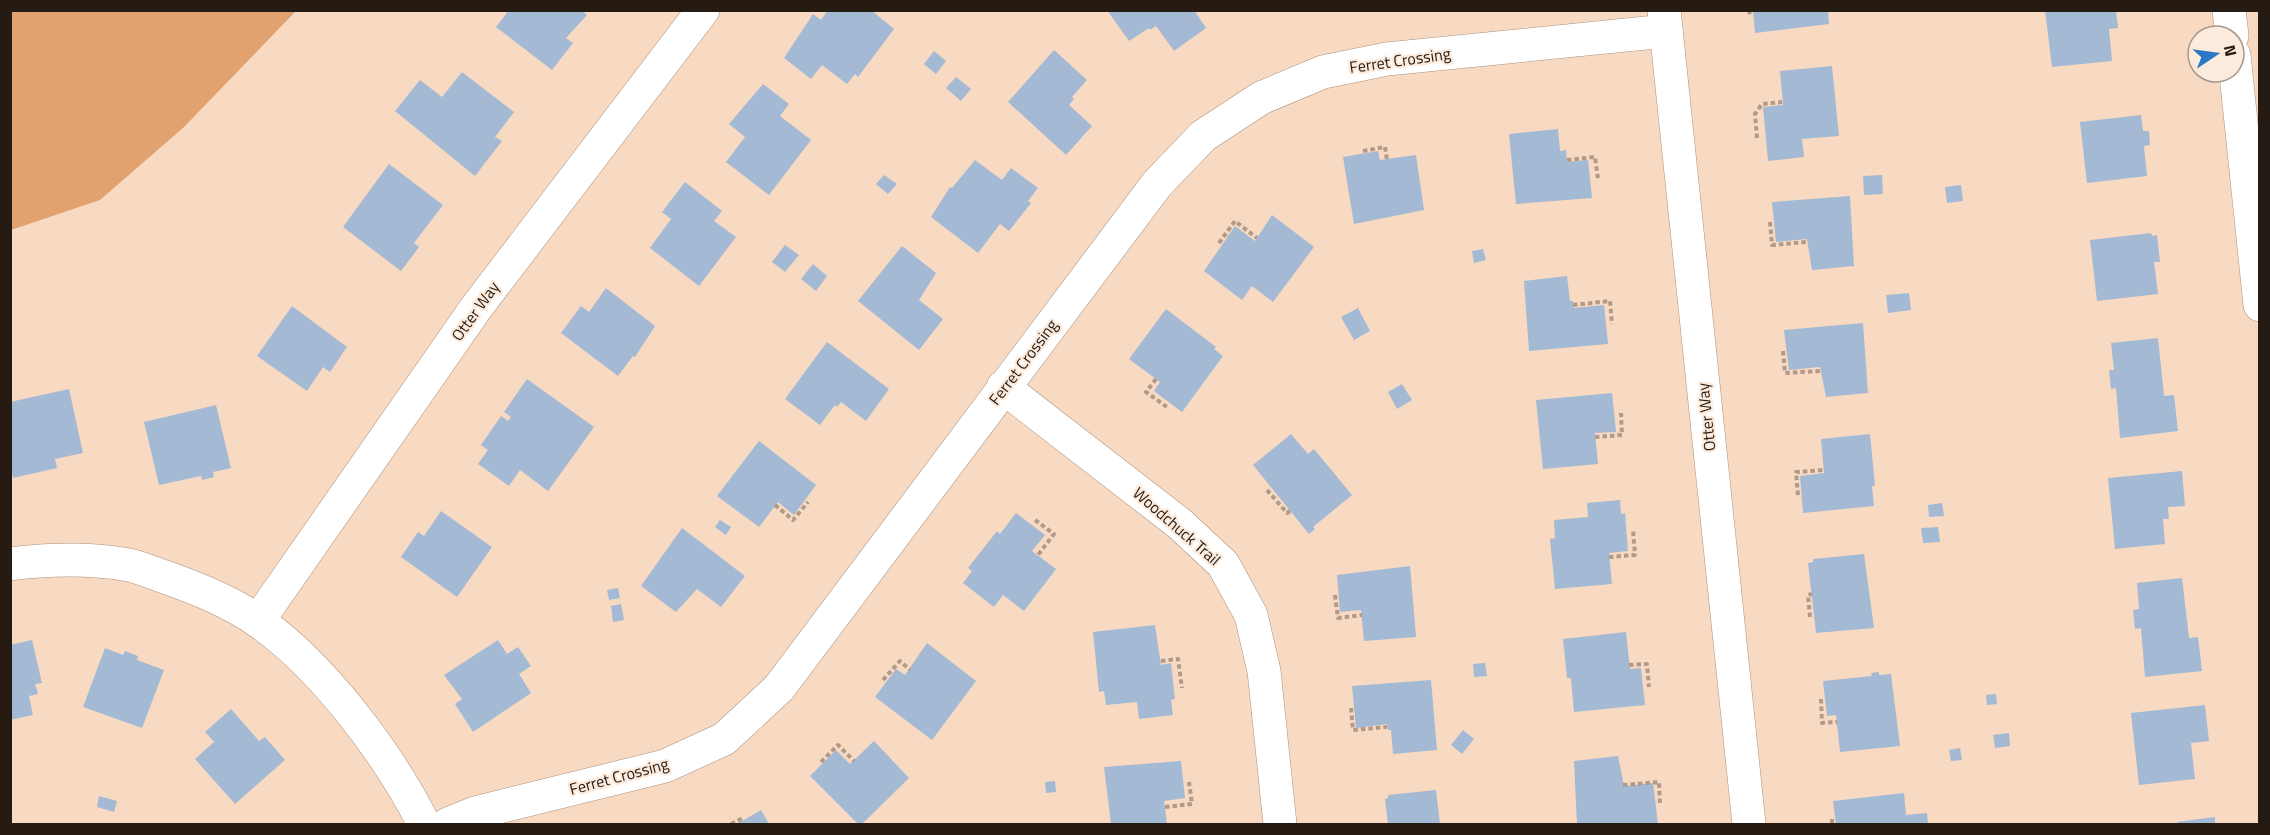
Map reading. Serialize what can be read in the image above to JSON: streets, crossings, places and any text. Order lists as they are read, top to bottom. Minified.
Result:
{"streets":{"street":["Ferret Crossing","Otter Way","Woodchuck Trail"]},"crossings":[["Ferret Crossing","Otter Way"],["Ferret Crossing","Woodchuck Trail"]],"north":"right"}
